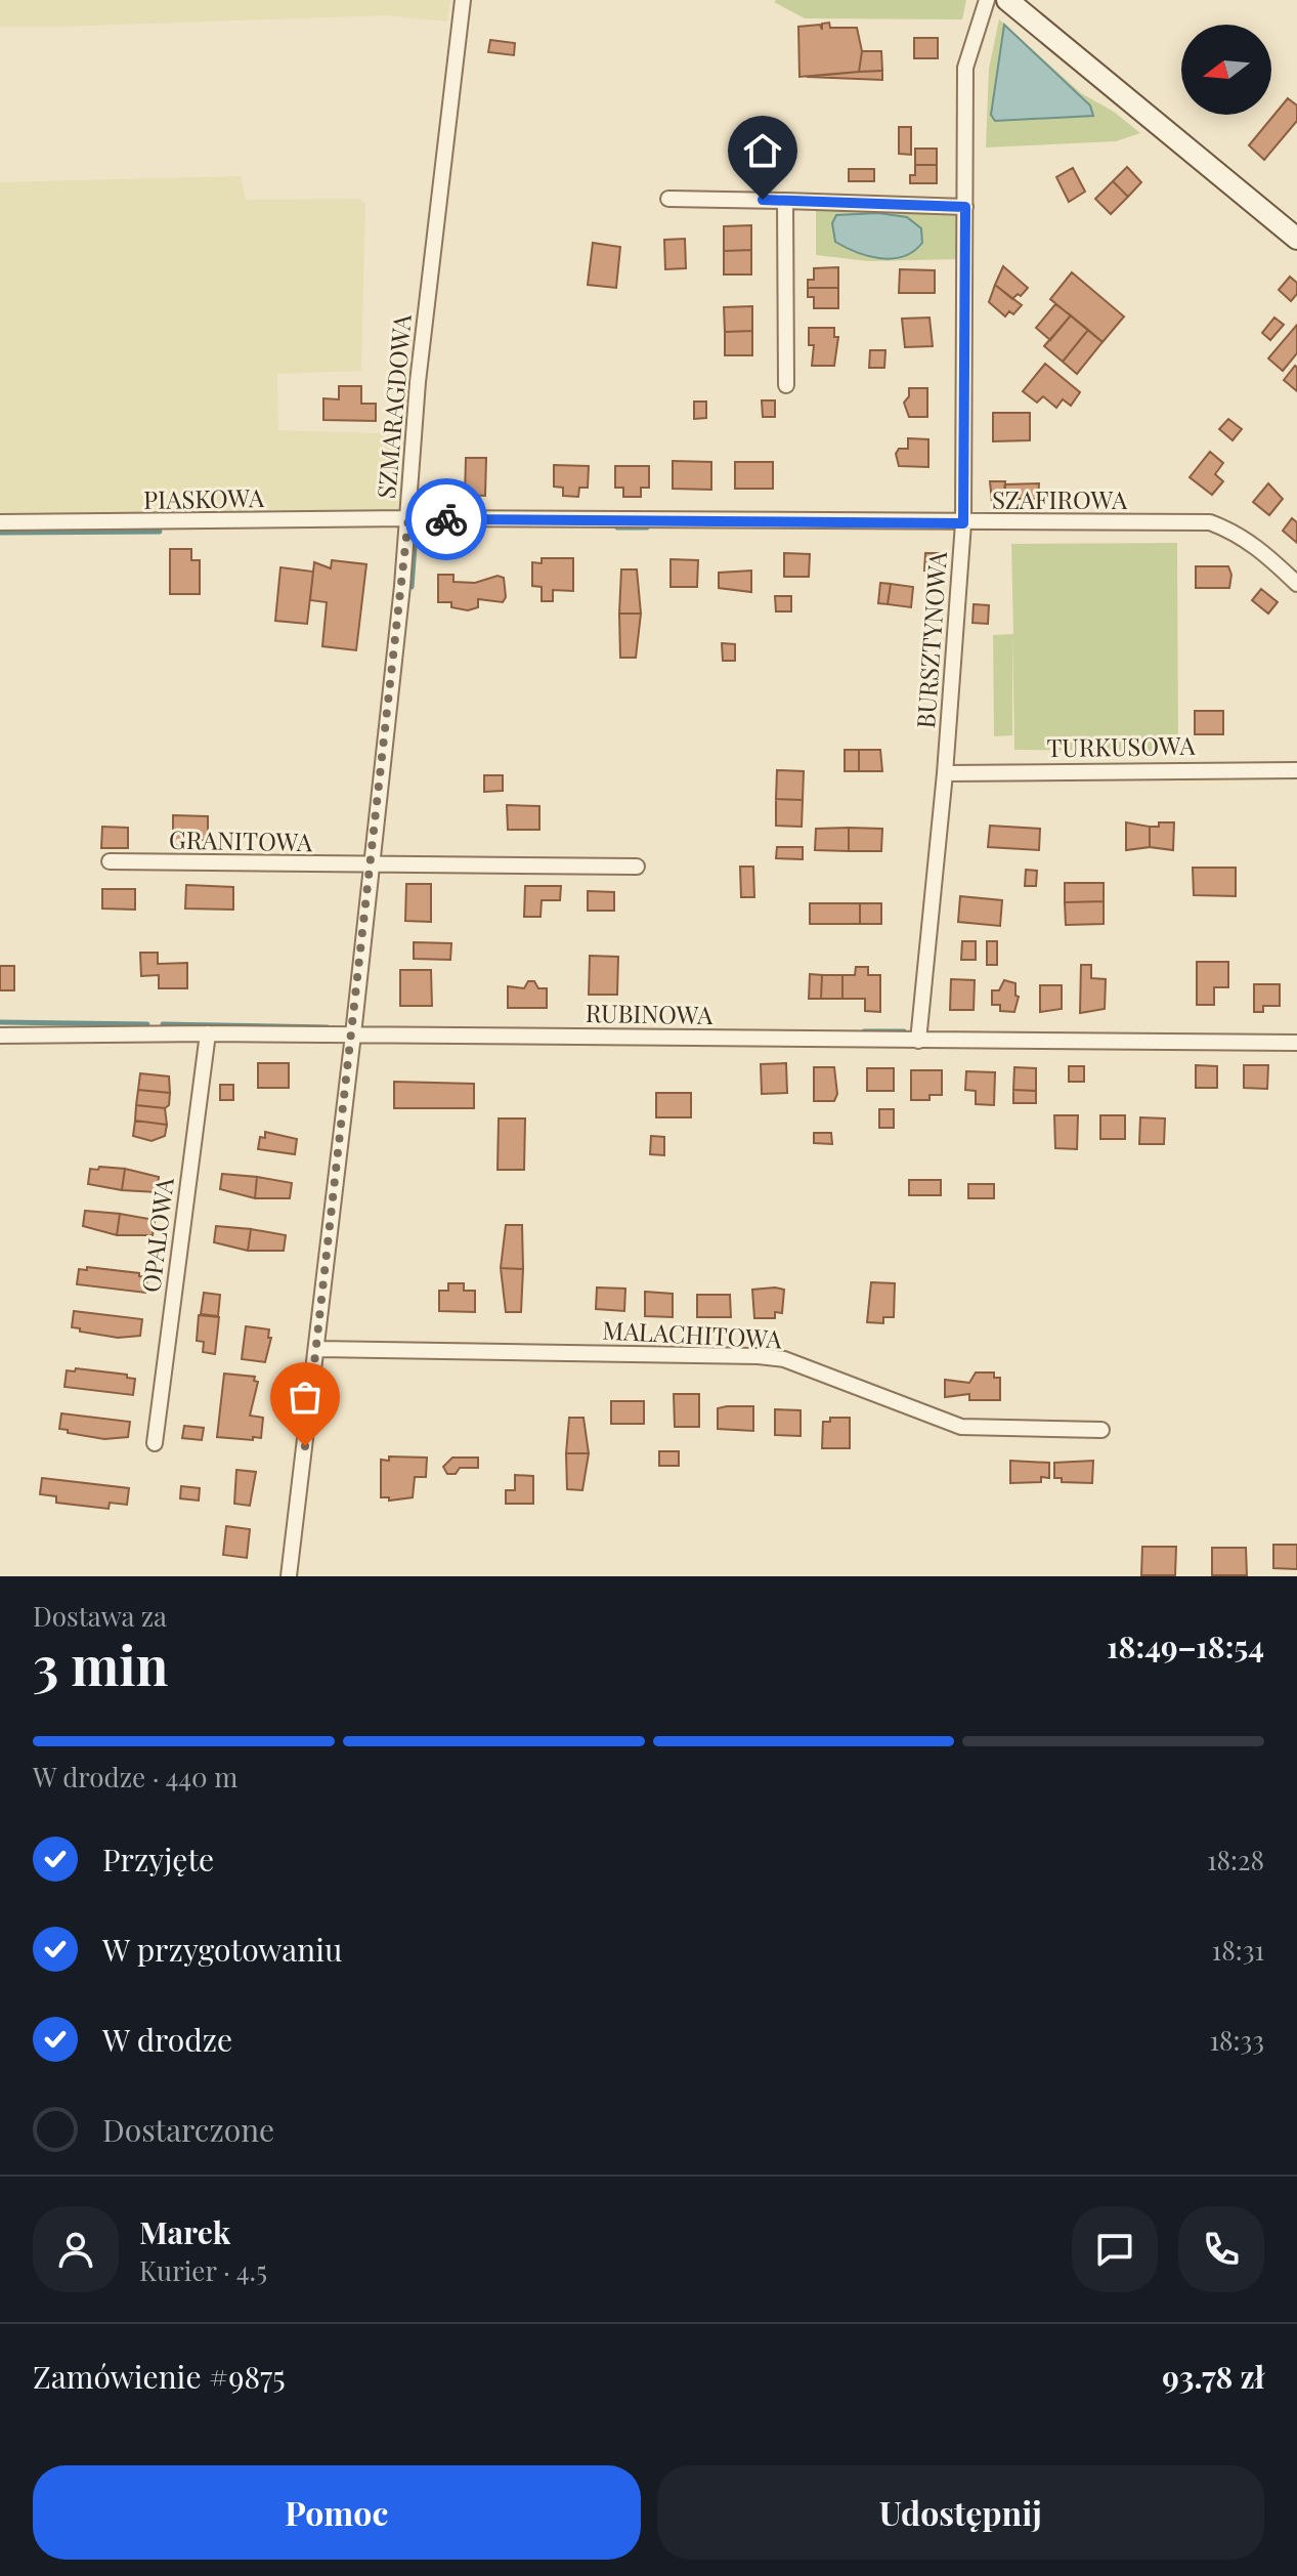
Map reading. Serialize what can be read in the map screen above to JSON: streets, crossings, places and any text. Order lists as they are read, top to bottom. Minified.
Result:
{"streets":{"street":["SZMARAGDOWA","PIASKOWA","SZAFIROWA","BURSZTYNOWA","TURKUSOWA","GRANITOWA","RUBINOWA","OPALOWA","MALACHITOWA"]},"crossings":[["SZMARAGDOWA","PIASKOWA"],["SZMARAGDOWA","SZAFIROWA"],["SZMARAGDOWA","GRANITOWA"],["SZMARAGDOWA","RUBINOWA"],["SZMARAGDOWA","MALACHITOWA"],["PIASKOWA","SZAFIROWA"],["SZAFIROWA","BURSZTYNOWA"],["BURSZTYNOWA","TURKUSOWA"],["BURSZTYNOWA","RUBINOWA"],["RUBINOWA","OPALOWA"]],"north":"left","page":{"heading":["3 min","Dostawa za","18:49–18:54"],"panel":["Marek","Kurier · 4.5","Zamówienie #9875","93.78 zł"],"bar":"W drodze · 440 m","list":[["Przyjęte","18:28"],["W przygotowaniu","18:31"],["W drodze","18:33"],"Dostarczone"],"buttons":["Pomoc","Udostępnij"]}}
